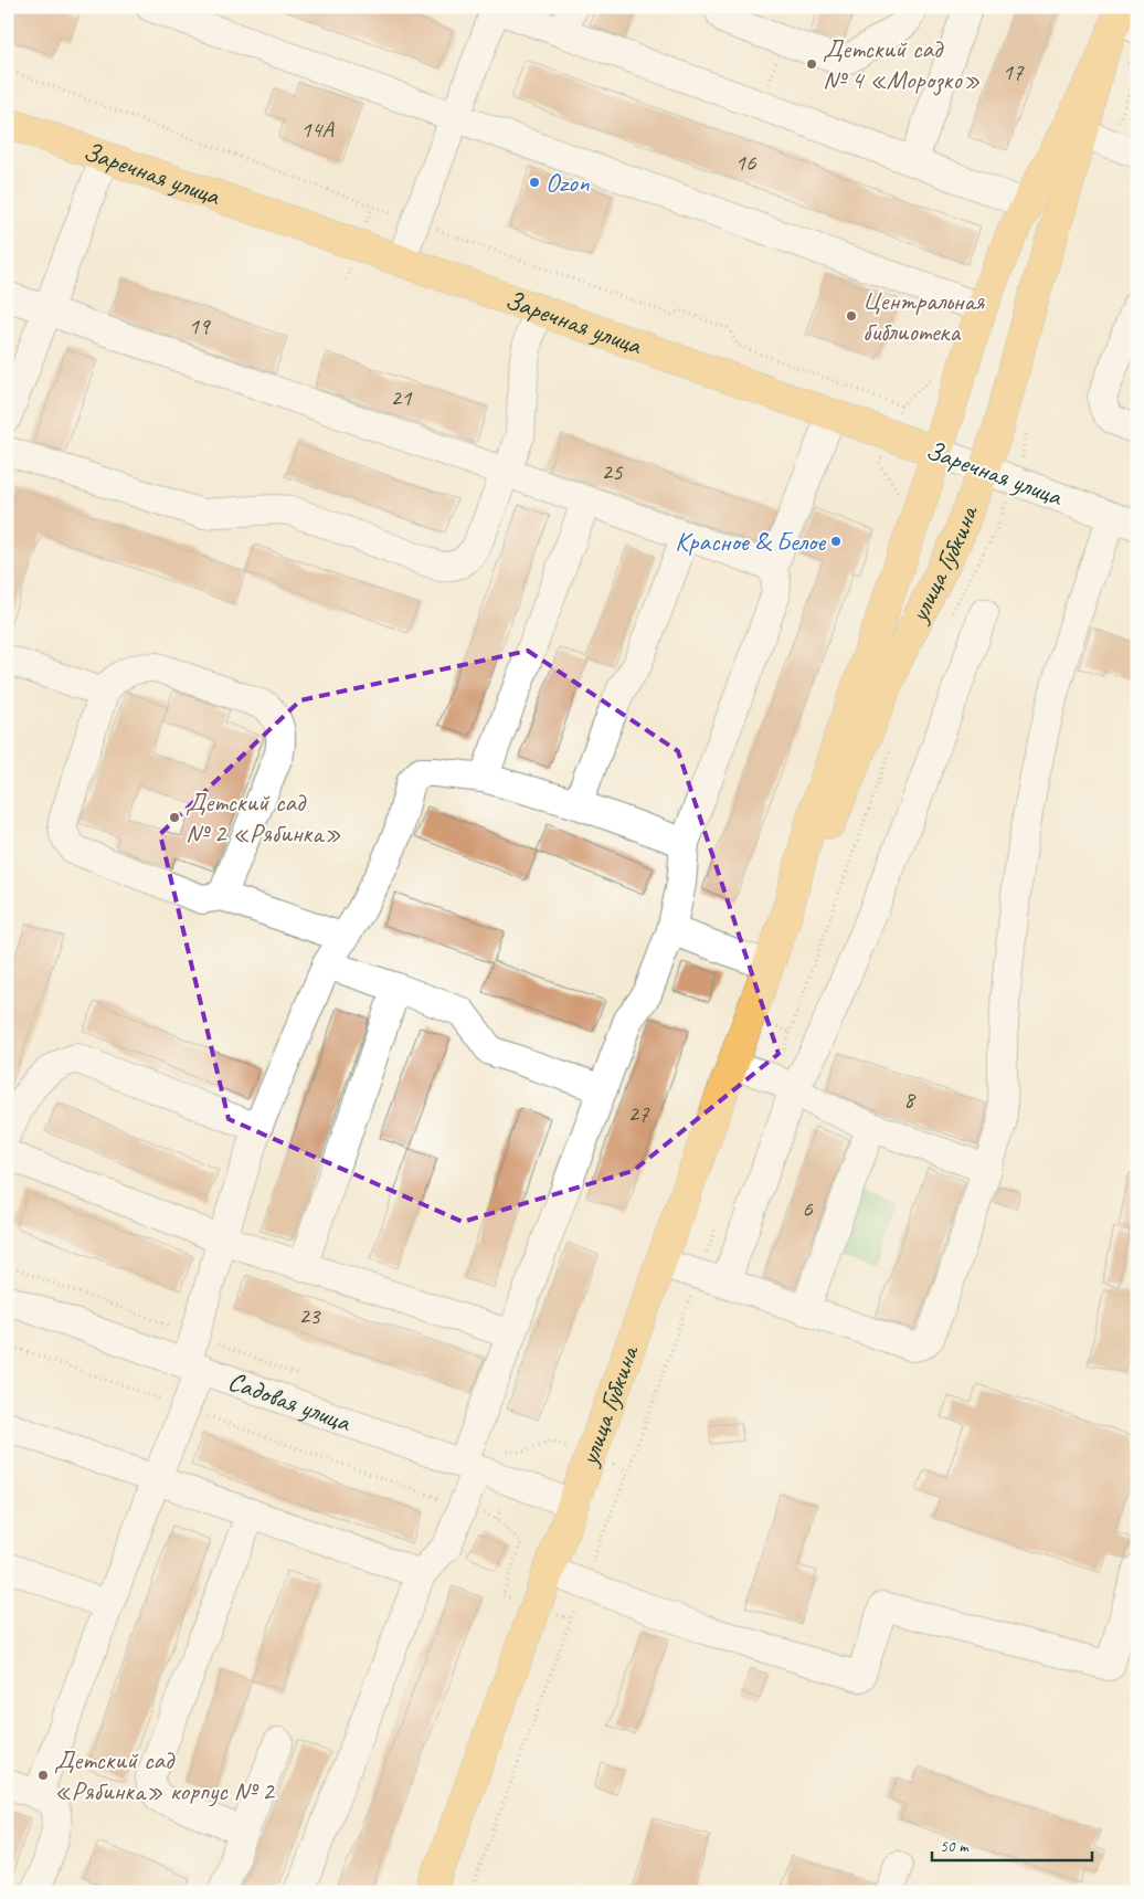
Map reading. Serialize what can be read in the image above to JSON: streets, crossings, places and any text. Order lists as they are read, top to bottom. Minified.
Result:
{"streets":{"main road":["Заречная улица","улица Губкина"],"street":["Садовая улица"]},"crossings":[["Заречная улица","улица Губкина"],["улица Губкина","Садовая улица"]],"places":["Детский сад № 4 «Морозко»","Ozon","Центральная библиотека","Красное & Белое","Детский сад № 2 «Рябинка»","Детский сад «Рябинка» корпус № 2"],"house_numbers":["17","14А","16","19","21","25","8","27","6","23"],"scale_bar":"50 m"}
